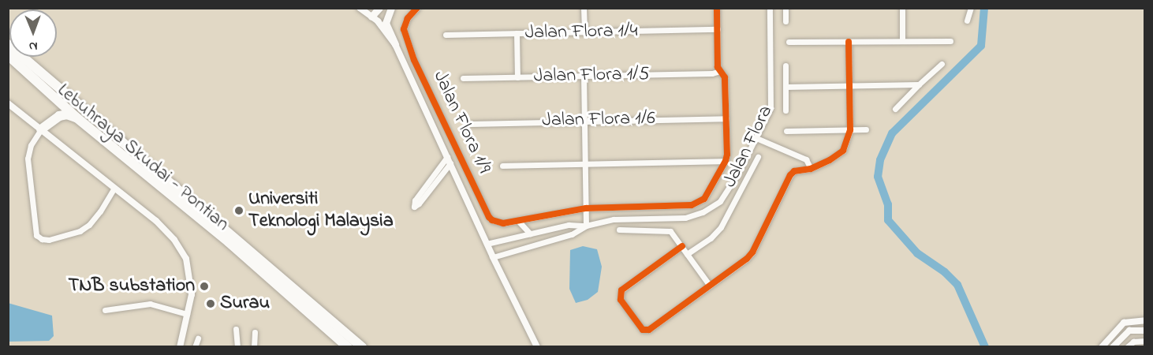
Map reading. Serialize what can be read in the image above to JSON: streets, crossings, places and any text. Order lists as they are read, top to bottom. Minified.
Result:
{"streets":{"highway":["Lebuhraya Skudai - Pontian"],"street":["Jalan Flora 1/4","Jalan Flora 1/5","Jalan Flora 1/6","Jalan Flora 1/9","Jalan Flora"]},"places":["Universiti Teknologi Malaysia","TNB substation","Surau"],"north":"bottom"}
